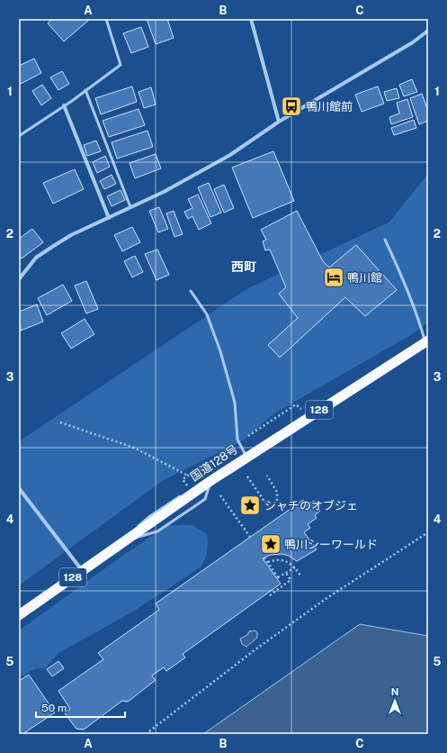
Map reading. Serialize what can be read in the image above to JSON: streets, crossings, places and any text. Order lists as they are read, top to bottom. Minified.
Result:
{"streets":{"highway":["128","国道128号"]},"districts":["西町"],"places":{"bus stop":["鴨川館前"],"hotel":["鴨川館"],"place":["シャチのオブジェ","鴨川シーワールド"]},"scale_bar":"50 m","north":"top","grid":{"columns":["A","B","C"],"rows":["1","2","3","4","5"]}}
